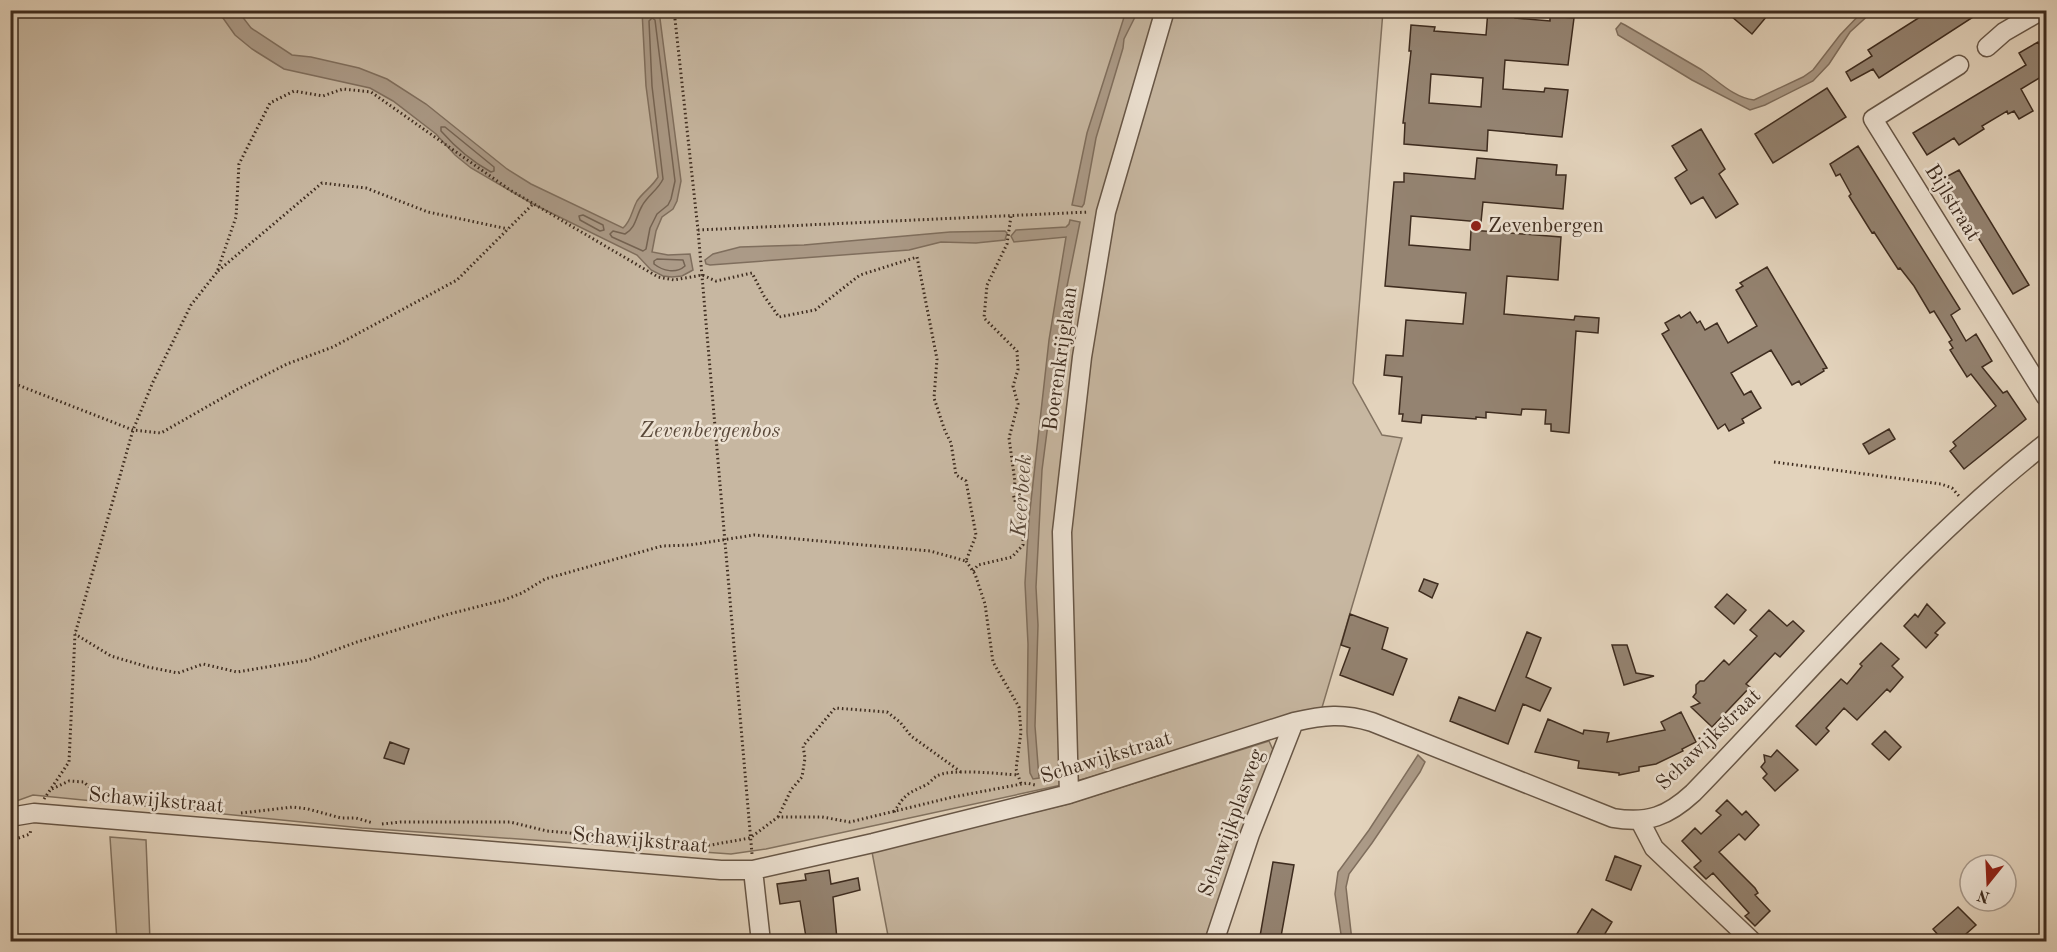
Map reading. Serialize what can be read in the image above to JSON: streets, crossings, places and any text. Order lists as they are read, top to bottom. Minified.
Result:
{"streets":{"street":["Bijlstraat","Boerenkrijglaan","Schawijkstraat","Schawijkplasweg"]},"crossings":[["Boerenkrijglaan","Schawijkstraat"],["Schawijkstraat","Schawijkplasweg"]],"water":["Keerbeek"],"parks":["Zevenbergenbos"],"places":["Zevenbergen"],"north":"bottom"}
